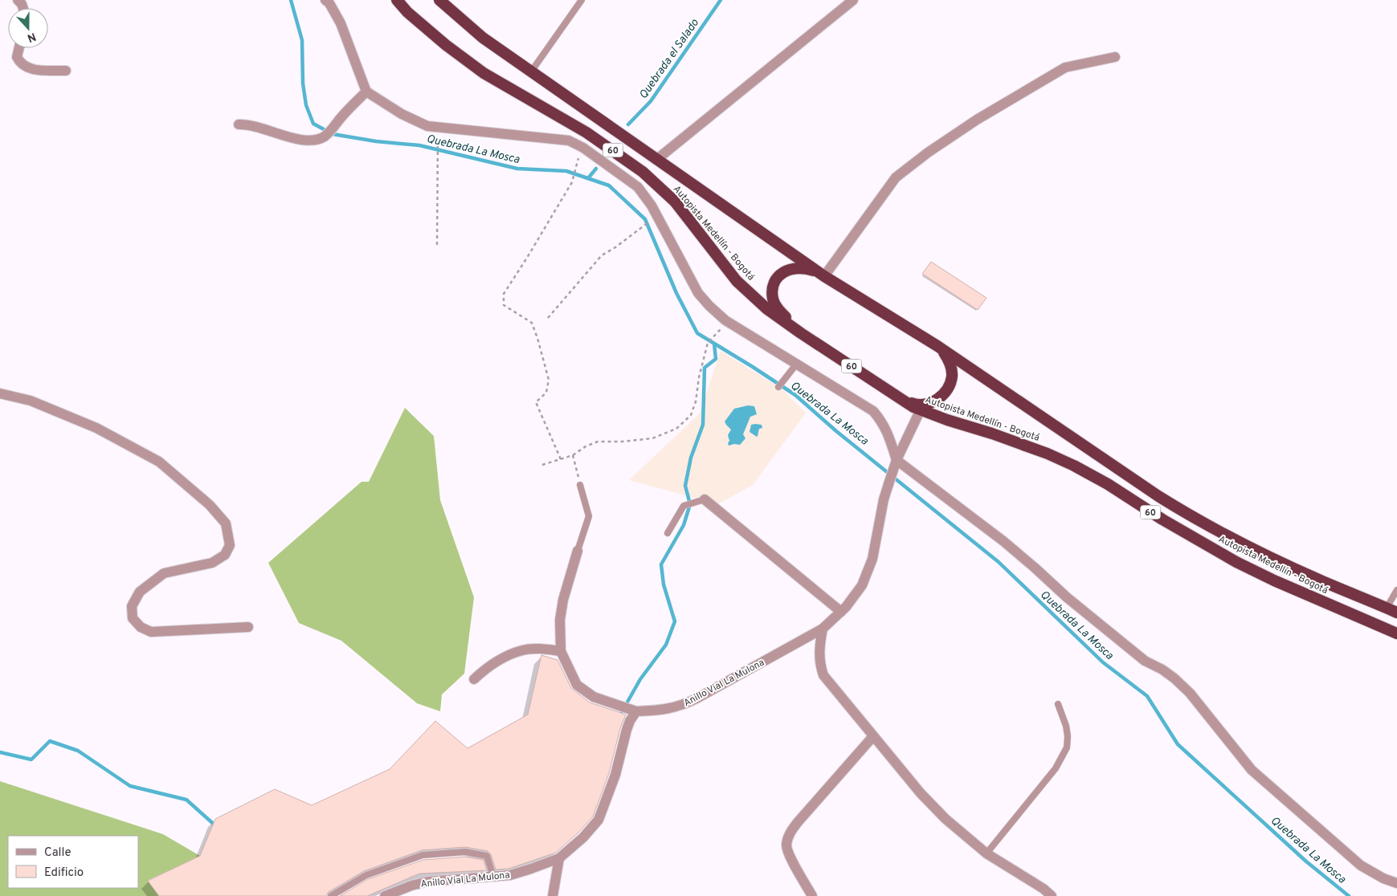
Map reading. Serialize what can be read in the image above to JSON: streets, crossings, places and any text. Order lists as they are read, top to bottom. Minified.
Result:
{"streets":{"highway":["60","Autopista Medellín - Bogotá"],"street":["Anillo Vial La Mulona"]},"crossings":[["Autopista Medellín - Bogotá","Anillo Vial La Mulona"]],"water":["Quebrada el Salado","Quebrada La Mosca"],"legend":["Calle","Edificio"],"north":"bottom"}
